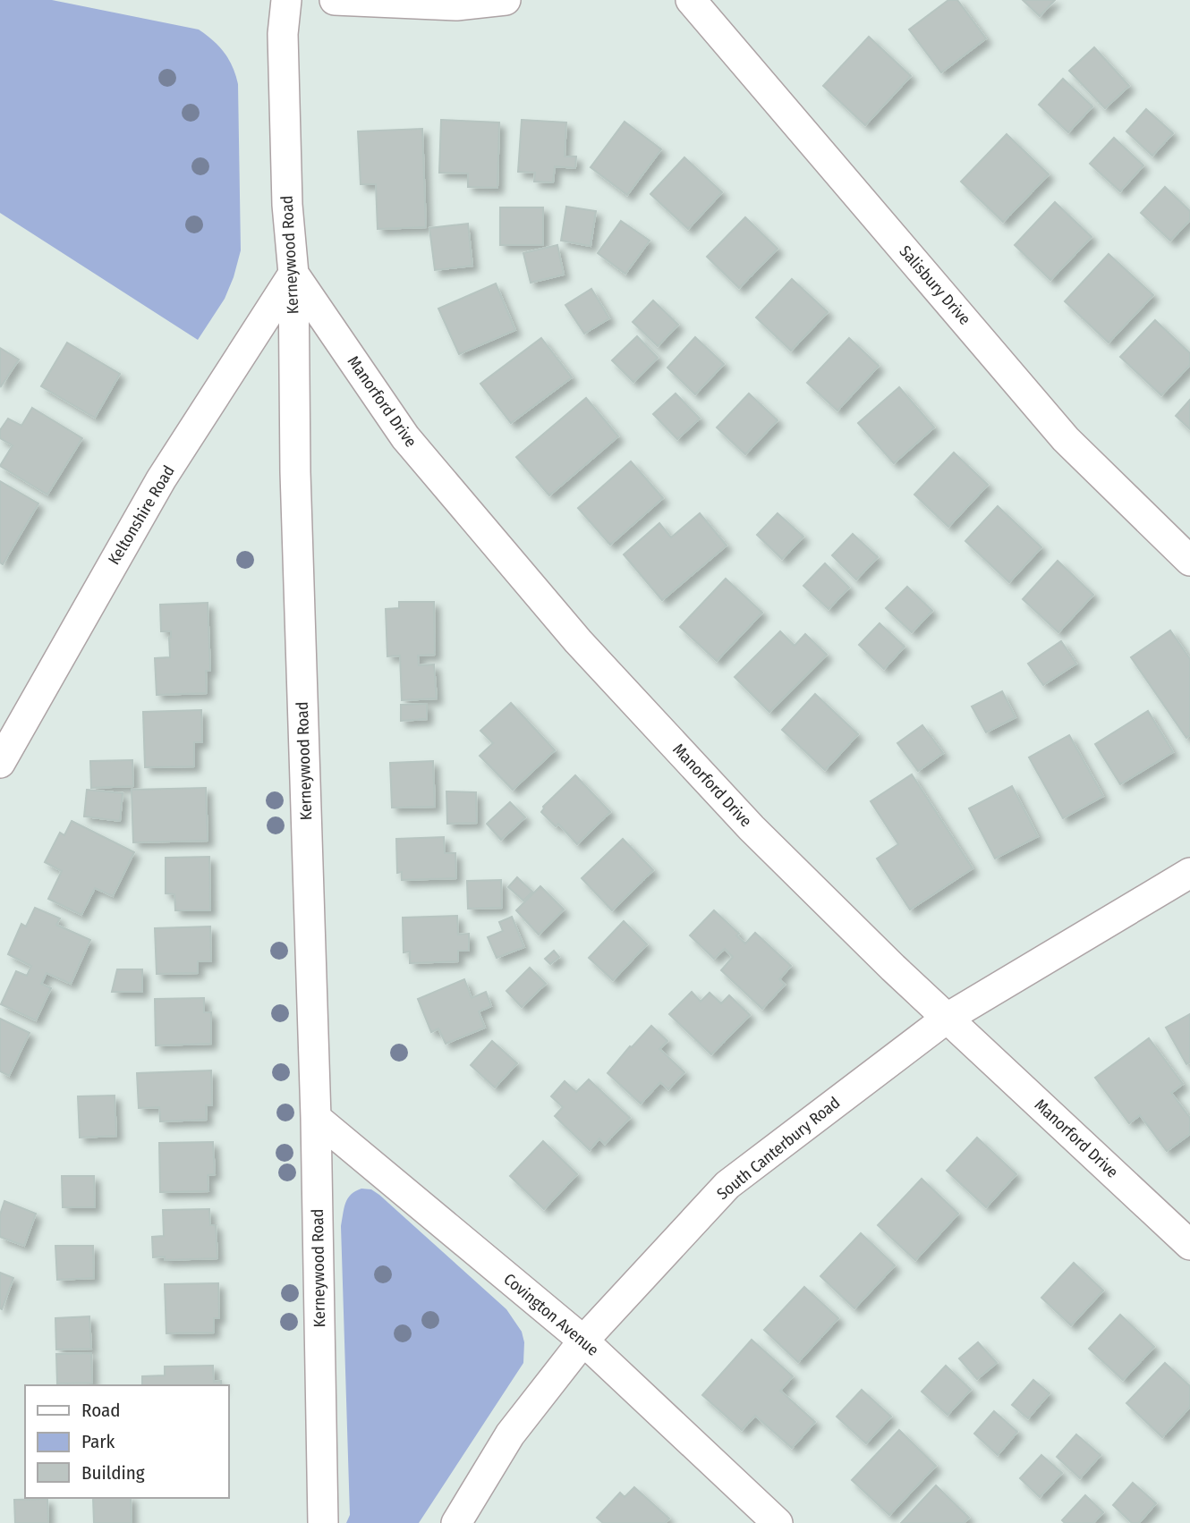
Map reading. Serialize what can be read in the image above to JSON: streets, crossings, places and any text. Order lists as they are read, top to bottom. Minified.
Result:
{"streets":{"street":["Kerneywood Road","Salisbury Drive","Manorford Drive","Keltonshire Road","South Canterbury Road","Covington Avenue"]},"crossings":[["Kerneywood Road","Manorford Drive"],["Kerneywood Road","Keltonshire Road"],["Kerneywood Road","Covington Avenue"],["Manorford Drive","Keltonshire Road"],["Manorford Drive","South Canterbury Road"],["South Canterbury Road","Covington Avenue"]],"legend":["Road","Park","Building"]}
